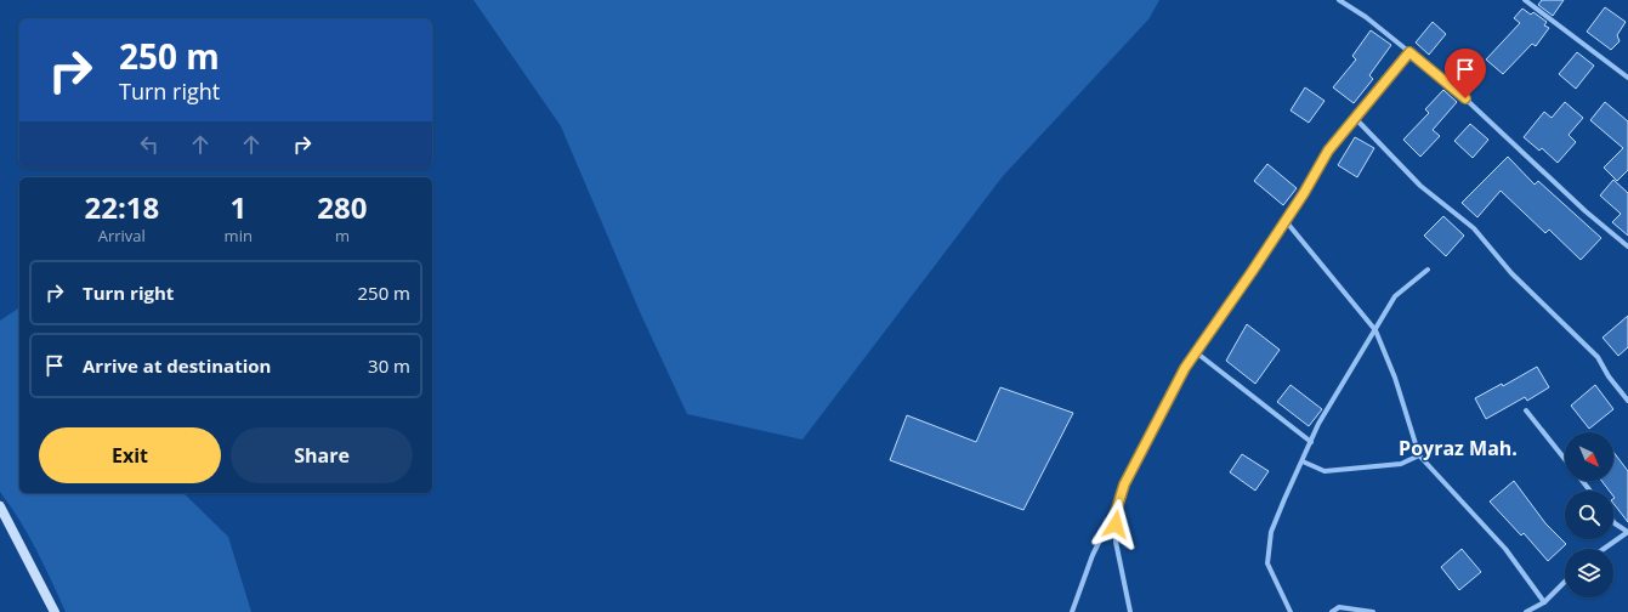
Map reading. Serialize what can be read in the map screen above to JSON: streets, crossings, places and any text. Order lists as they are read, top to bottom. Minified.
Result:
{"districts":["Poyraz Mah."],"north":"bottom right","page":{"turn":["250 m","Turn right"],"eta":["22:18","Arrival","1","min","280","m"],"list":[{"name":"Turn right","value":"250 m"},{"name":"Arrive at destination","value":"30 m"}],"buttons":["Exit","Share"]}}
